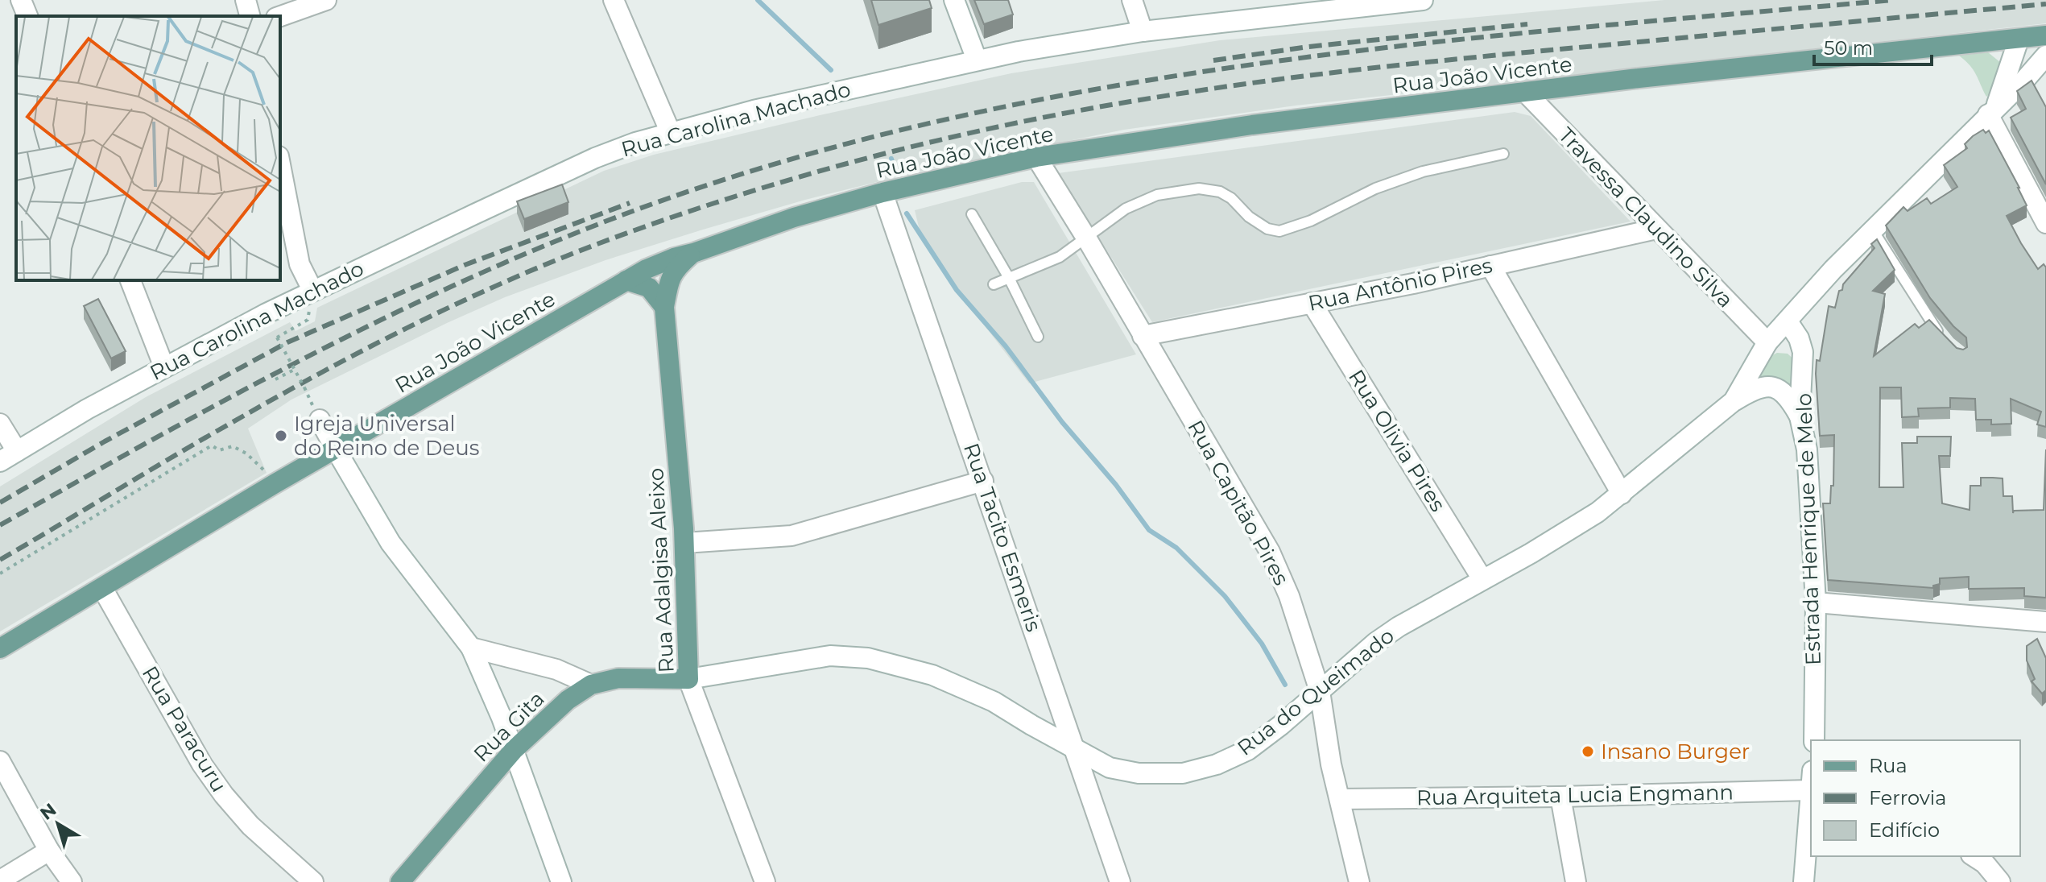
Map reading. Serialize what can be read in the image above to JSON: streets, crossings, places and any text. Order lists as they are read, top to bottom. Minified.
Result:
{"streets":{"main road":["Rua João Vicente","Rua Adalgisa Aleixo","Rua Gita"],"street":["Rua Carolina Machado","Travessa Claudino Silva","Rua Antônio Pires","Rua Olivia Pires","Rua Capitão Pires","Estrada Henrique de Melo","Rua Tacito Esmeris","Rua do Queimado","Rua Paracuru","Rua Arquiteta Lucia Engmann"]},"crossings":[["Rua João Vicente","Travessa Claudino Silva"],["Rua João Vicente","Rua Capitão Pires"],["Rua João Vicente","Rua Tacito Esmeris"],["Rua João Vicente","Rua Adalgisa Aleixo"],["Rua João Vicente","Rua Paracuru"],["Travessa Claudino Silva","Rua Antônio Pires"],["Travessa Claudino Silva","Rua do Queimado"],["Rua Antônio Pires","Rua Olivia Pires"],["Rua Antônio Pires","Rua Capitão Pires"],["Rua Olivia Pires","Rua do Queimado"],["Rua Capitão Pires","Rua do Queimado"],["Rua Capitão Pires","Rua Arquiteta Lucia Engmann"],["Estrada Henrique de Melo","Rua do Queimado"],["Rua Tacito Esmeris","Rua do Queimado"],["Rua Adalgisa Aleixo","Rua do Queimado"],["Rua Adalgisa Aleixo","Rua Gita"],["Rua do Queimado","Rua Gita"]],"places":["Igreja Universal do Reino de Deus","Insano Burger"],"legend":["Rua","Ferrovia","Edifício"],"scale_bar":"50 m","north":"top left"}
